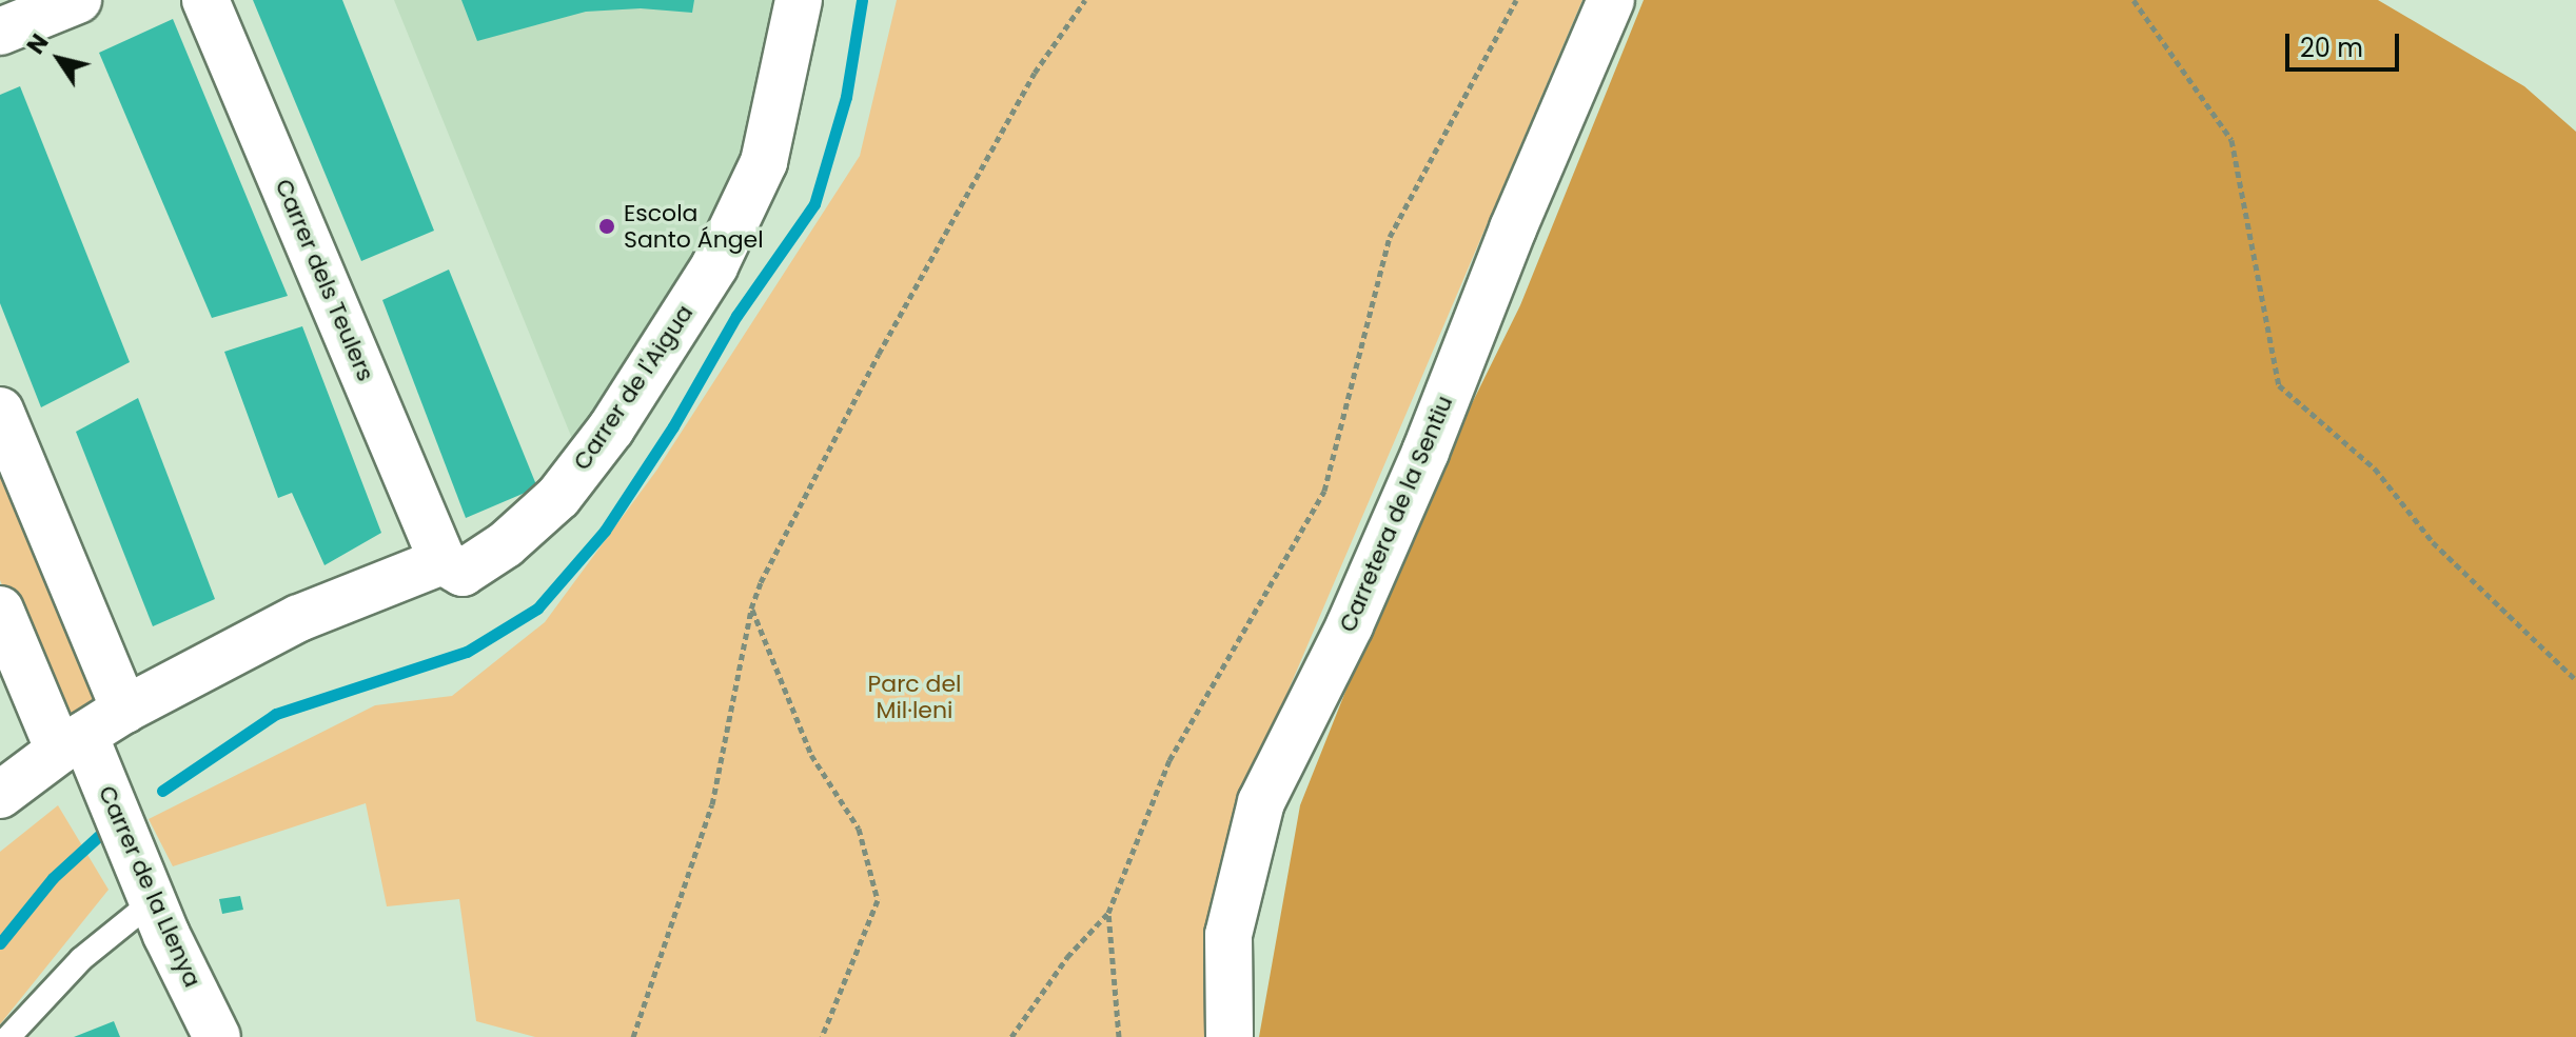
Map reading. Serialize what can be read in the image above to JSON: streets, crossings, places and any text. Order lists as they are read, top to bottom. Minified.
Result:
{"streets":{"street":["Carrer dels Teulers","Carrer de l'Aigua","Carretera de la Sentiu","Carrer de la Llenya"]},"crossings":[["Carrer dels Teulers","Carrer de l'Aigua"],["Carrer de l'Aigua","Carrer de la Llenya"]],"parks":["Parc del Mil·leni"],"places":["Escola Santo Ángel"],"scale_bar":"20 m","north":"top left"}
